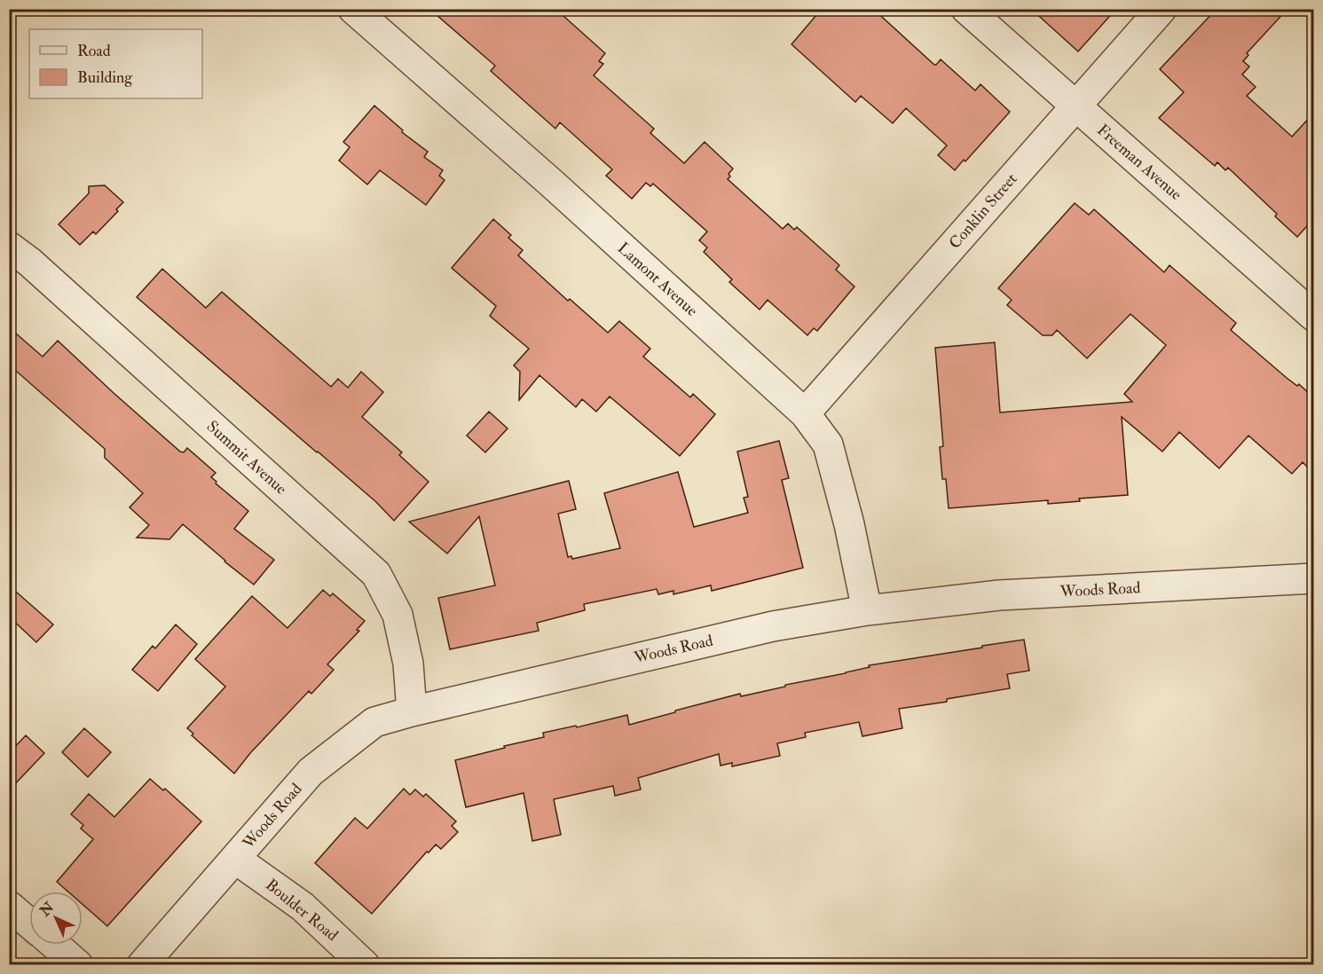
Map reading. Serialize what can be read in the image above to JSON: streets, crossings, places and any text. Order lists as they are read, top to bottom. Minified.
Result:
{"streets":{"street":["Freeman Avenue","Conklin Street","Lamont Avenue","Summit Avenue","Woods Road","Boulder Road"]},"crossings":[["Freeman Avenue","Conklin Street"],["Conklin Street","Lamont Avenue"],["Lamont Avenue","Woods Road"],["Summit Avenue","Woods Road"],["Woods Road","Boulder Road"]],"legend":["Road","Building"],"north":"top left"}
